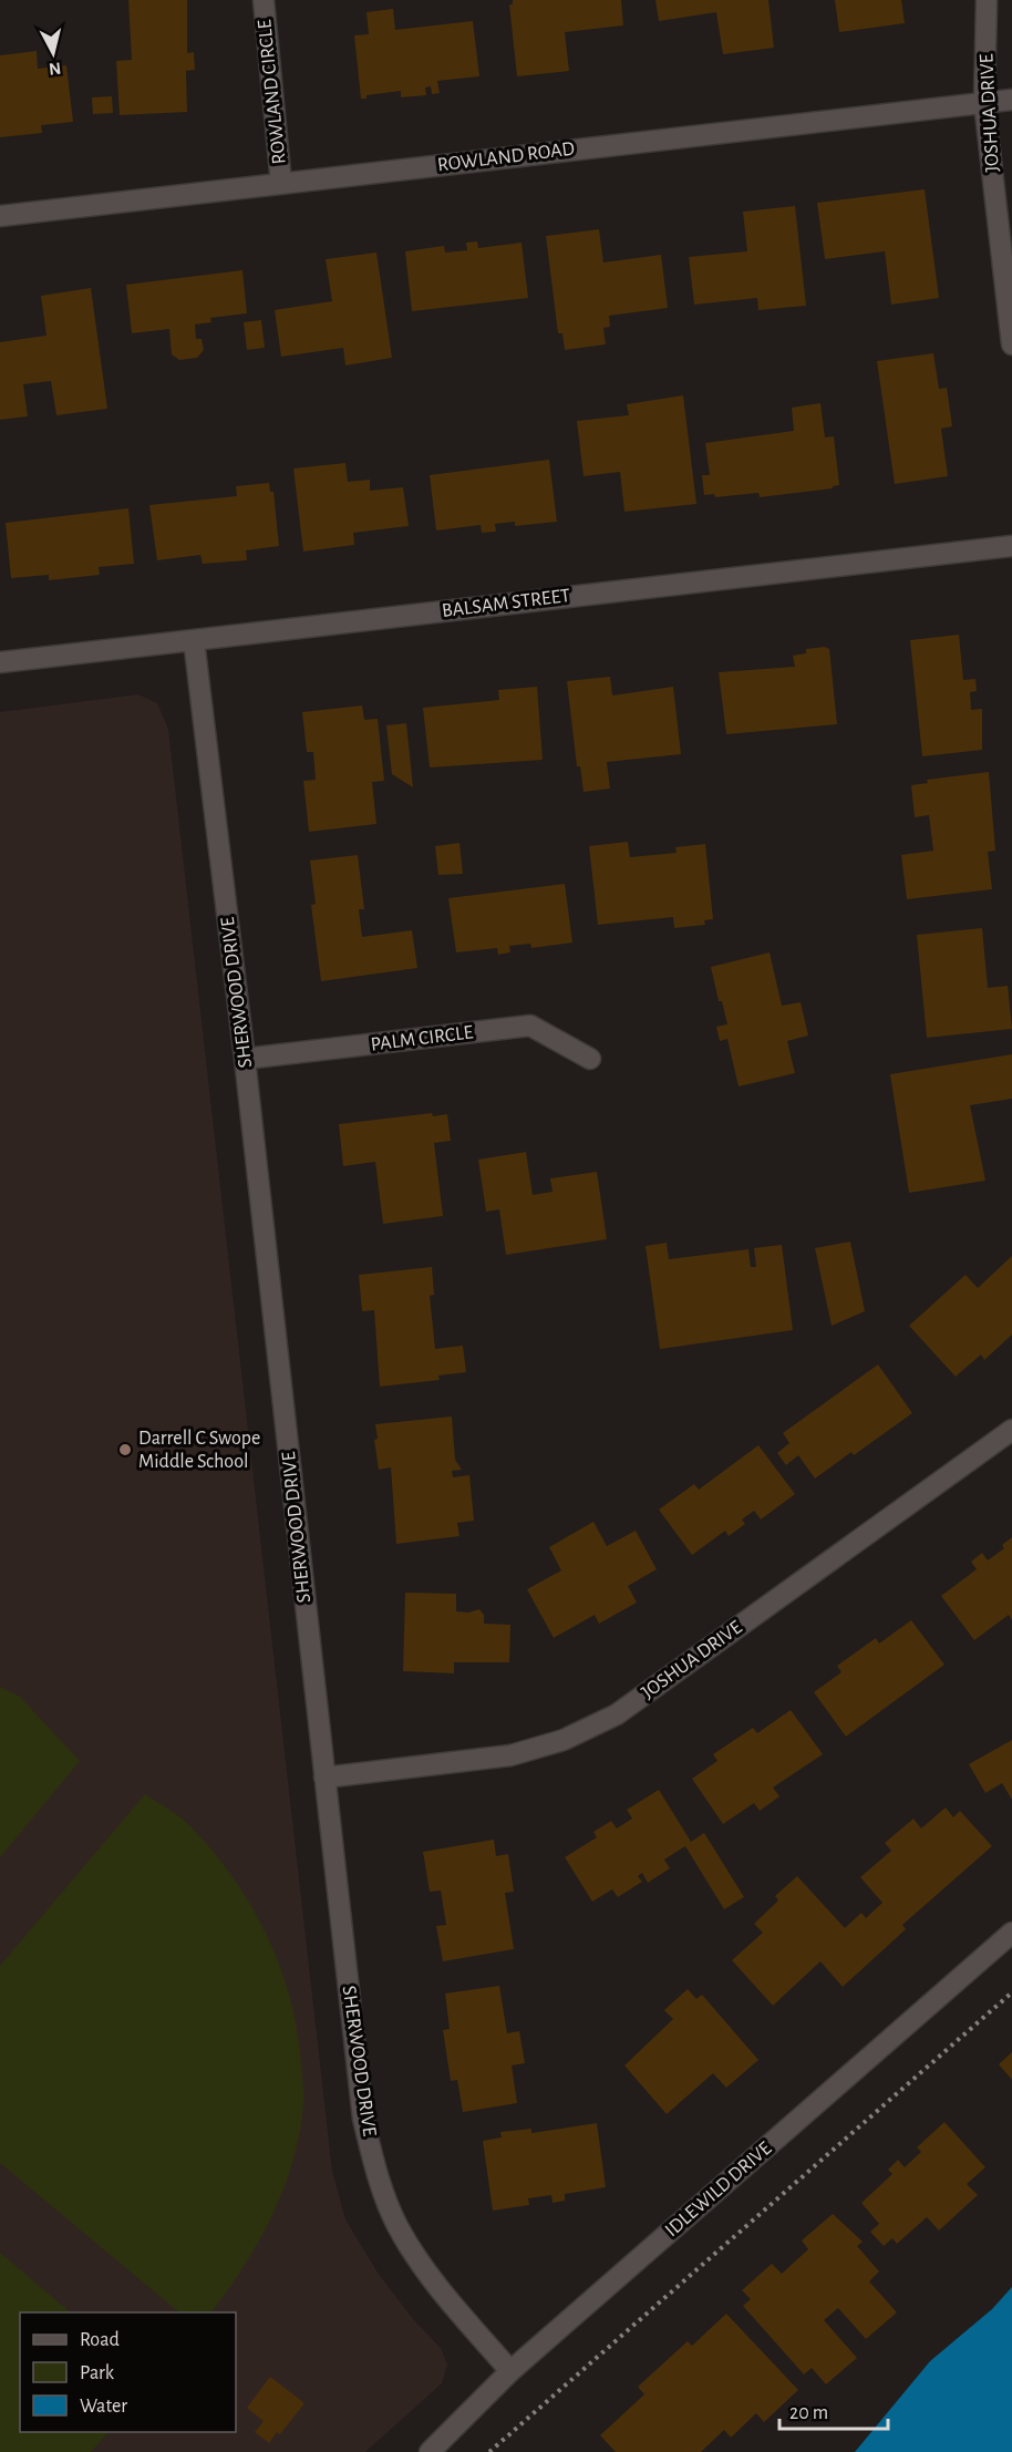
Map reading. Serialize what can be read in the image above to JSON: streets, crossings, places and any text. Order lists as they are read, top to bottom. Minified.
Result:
{"streets":{"street":["ROWLAND CIRCLE","JOSHUA DRIVE","ROWLAND ROAD","BALSAM STREET","SHERWOOD DRIVE","PALM CIRCLE","IDLEWILD DRIVE"]},"crossings":[["ROWLAND CIRCLE","ROWLAND ROAD"],["JOSHUA DRIVE","ROWLAND ROAD"],["JOSHUA DRIVE","SHERWOOD DRIVE"],["BALSAM STREET","SHERWOOD DRIVE"],["SHERWOOD DRIVE","PALM CIRCLE"],["SHERWOOD DRIVE","IDLEWILD DRIVE"]],"places":["Darrell C Swope Middle School"],"legend":["Road","Park","Water"],"scale_bar":"20 m","north":"bottom"}
